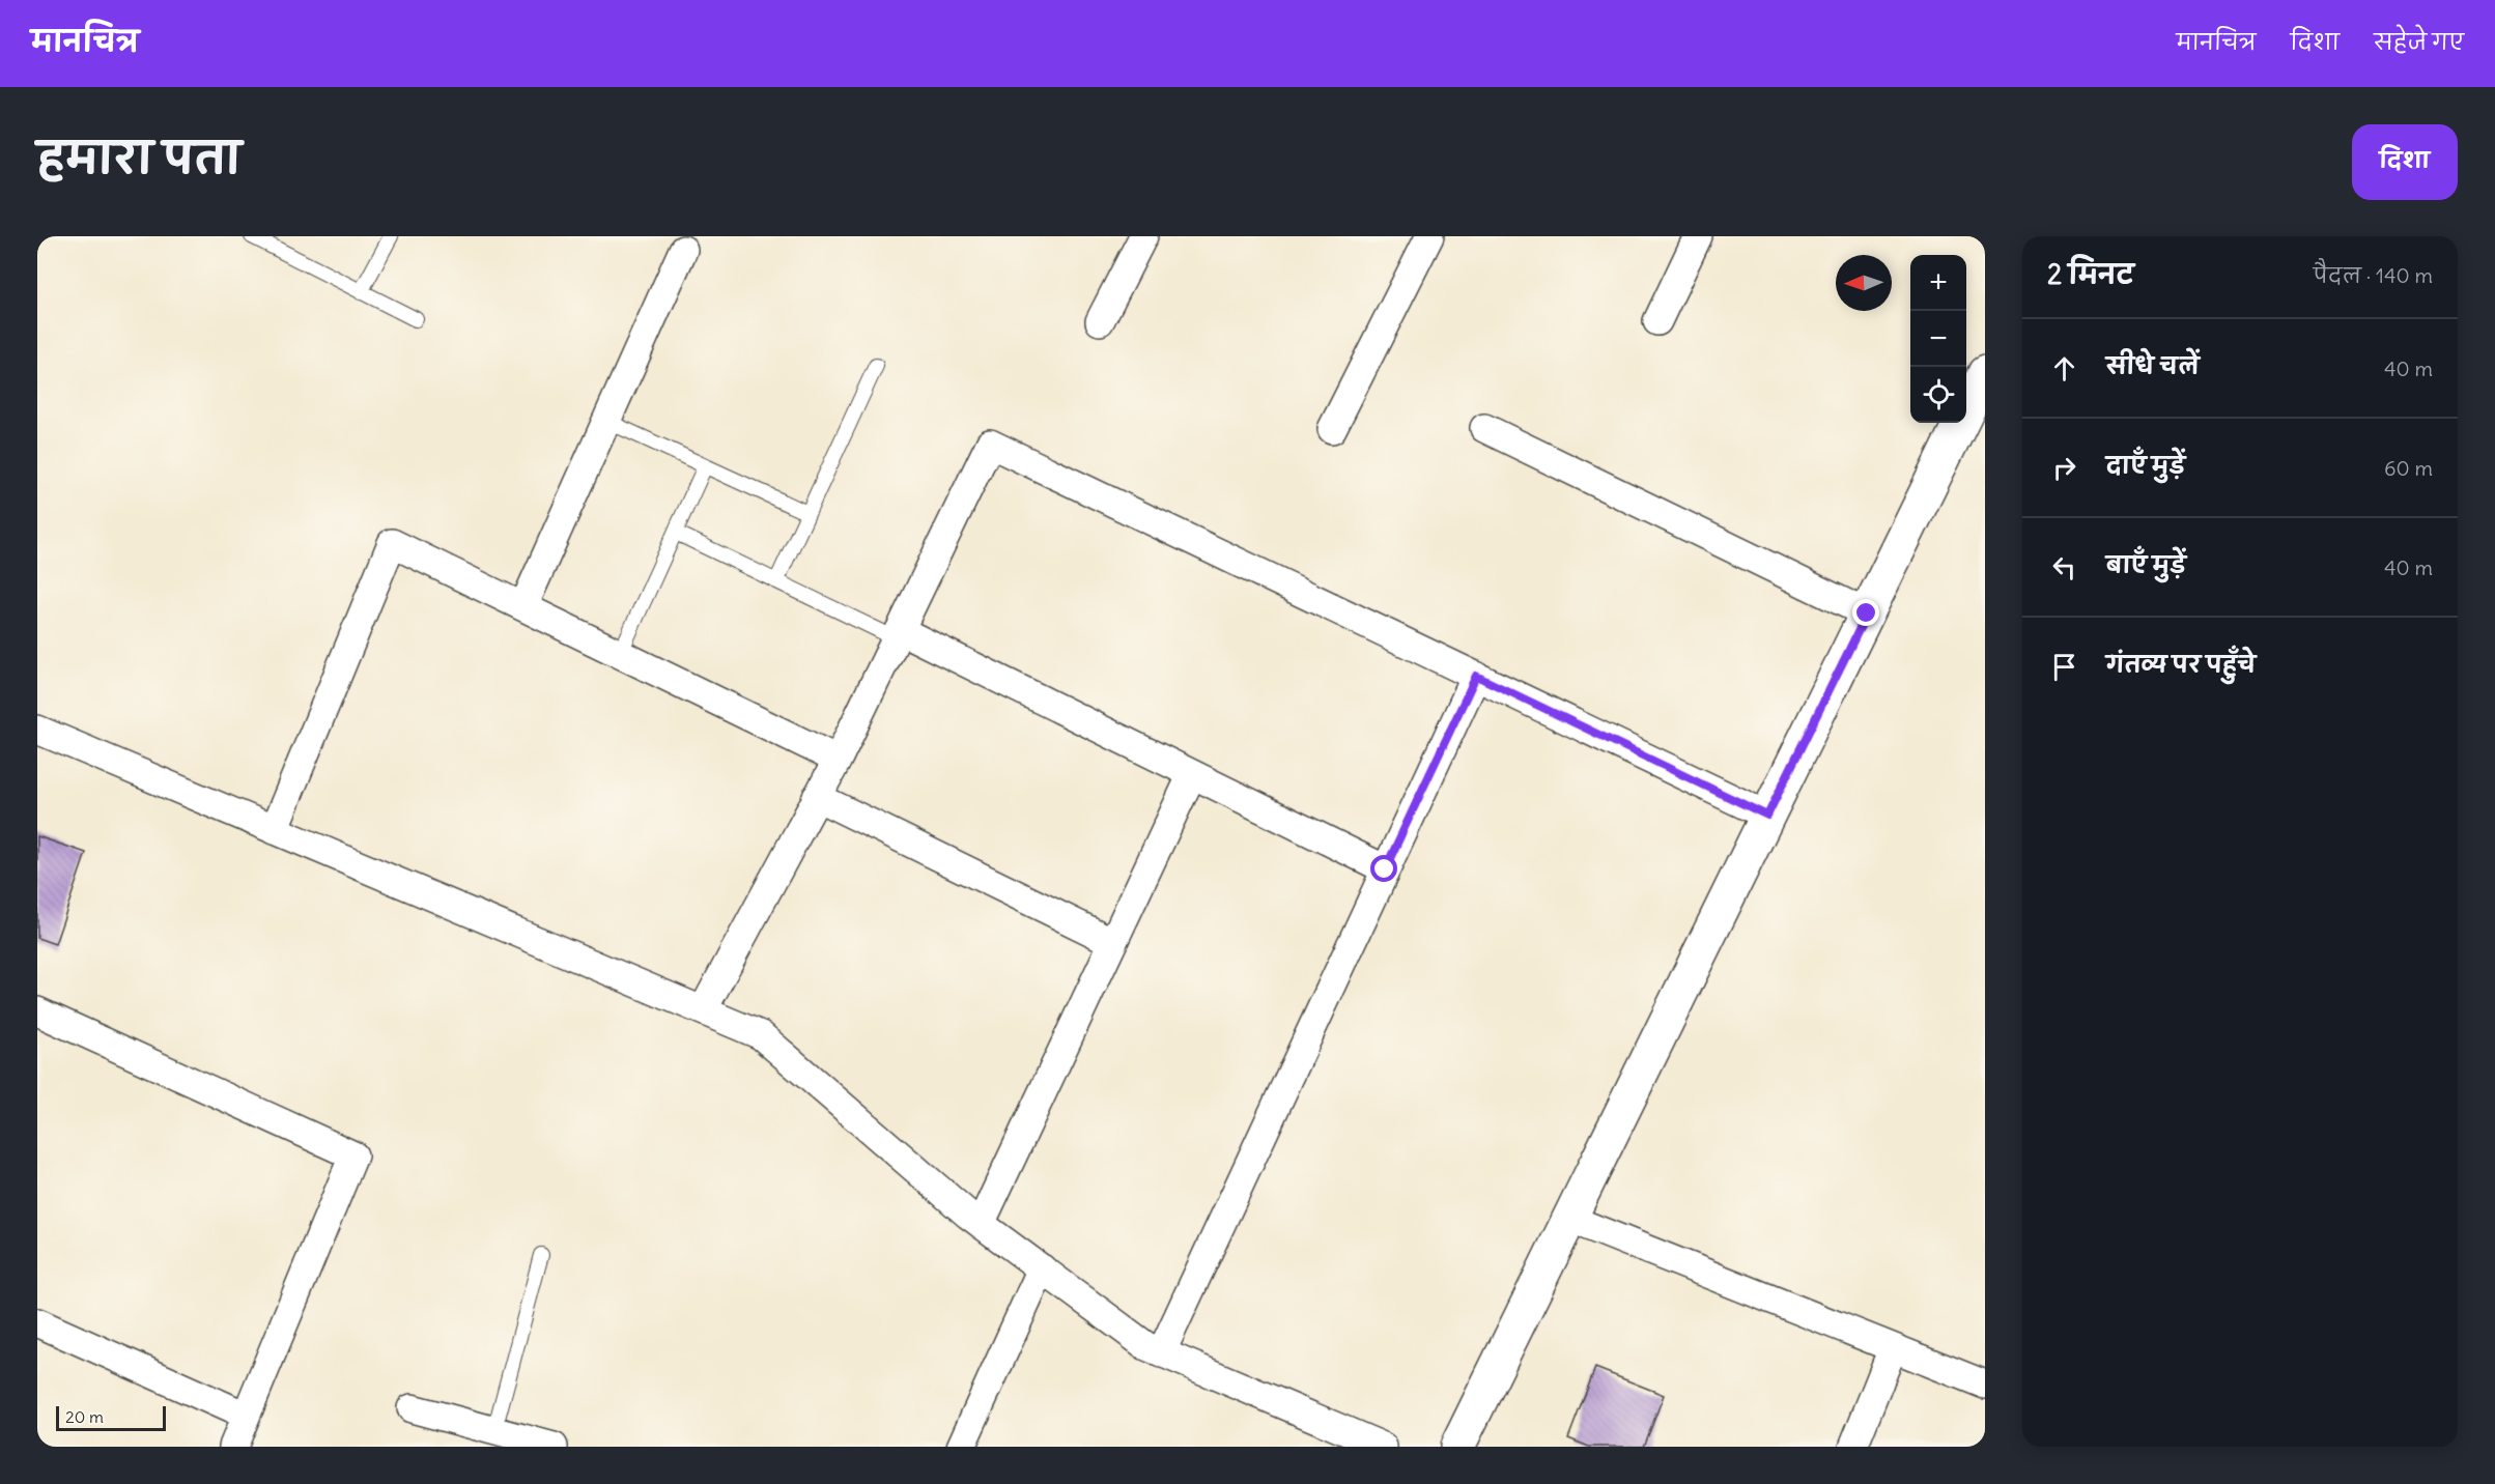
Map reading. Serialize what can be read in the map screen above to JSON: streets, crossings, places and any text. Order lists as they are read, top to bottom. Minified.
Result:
{"scale_bar":"20 m","north":"left","page":{"header":"मानचित्र","nav":["मानचित्र","दिशा","सहेजे गए"],"title":"हमारा पता","buttons":"दिशा","heading":["2 मिनट","पैदल · 140 m"],"map_buttons":["+","−"],"list":[["सीधे चलें","40 m"],["दाएँ मुड़ें","60 m"],["बाएँ मुड़ें","40 m"],"गंतव्य पर पहुँचे"],"scale":"20 m"}}
